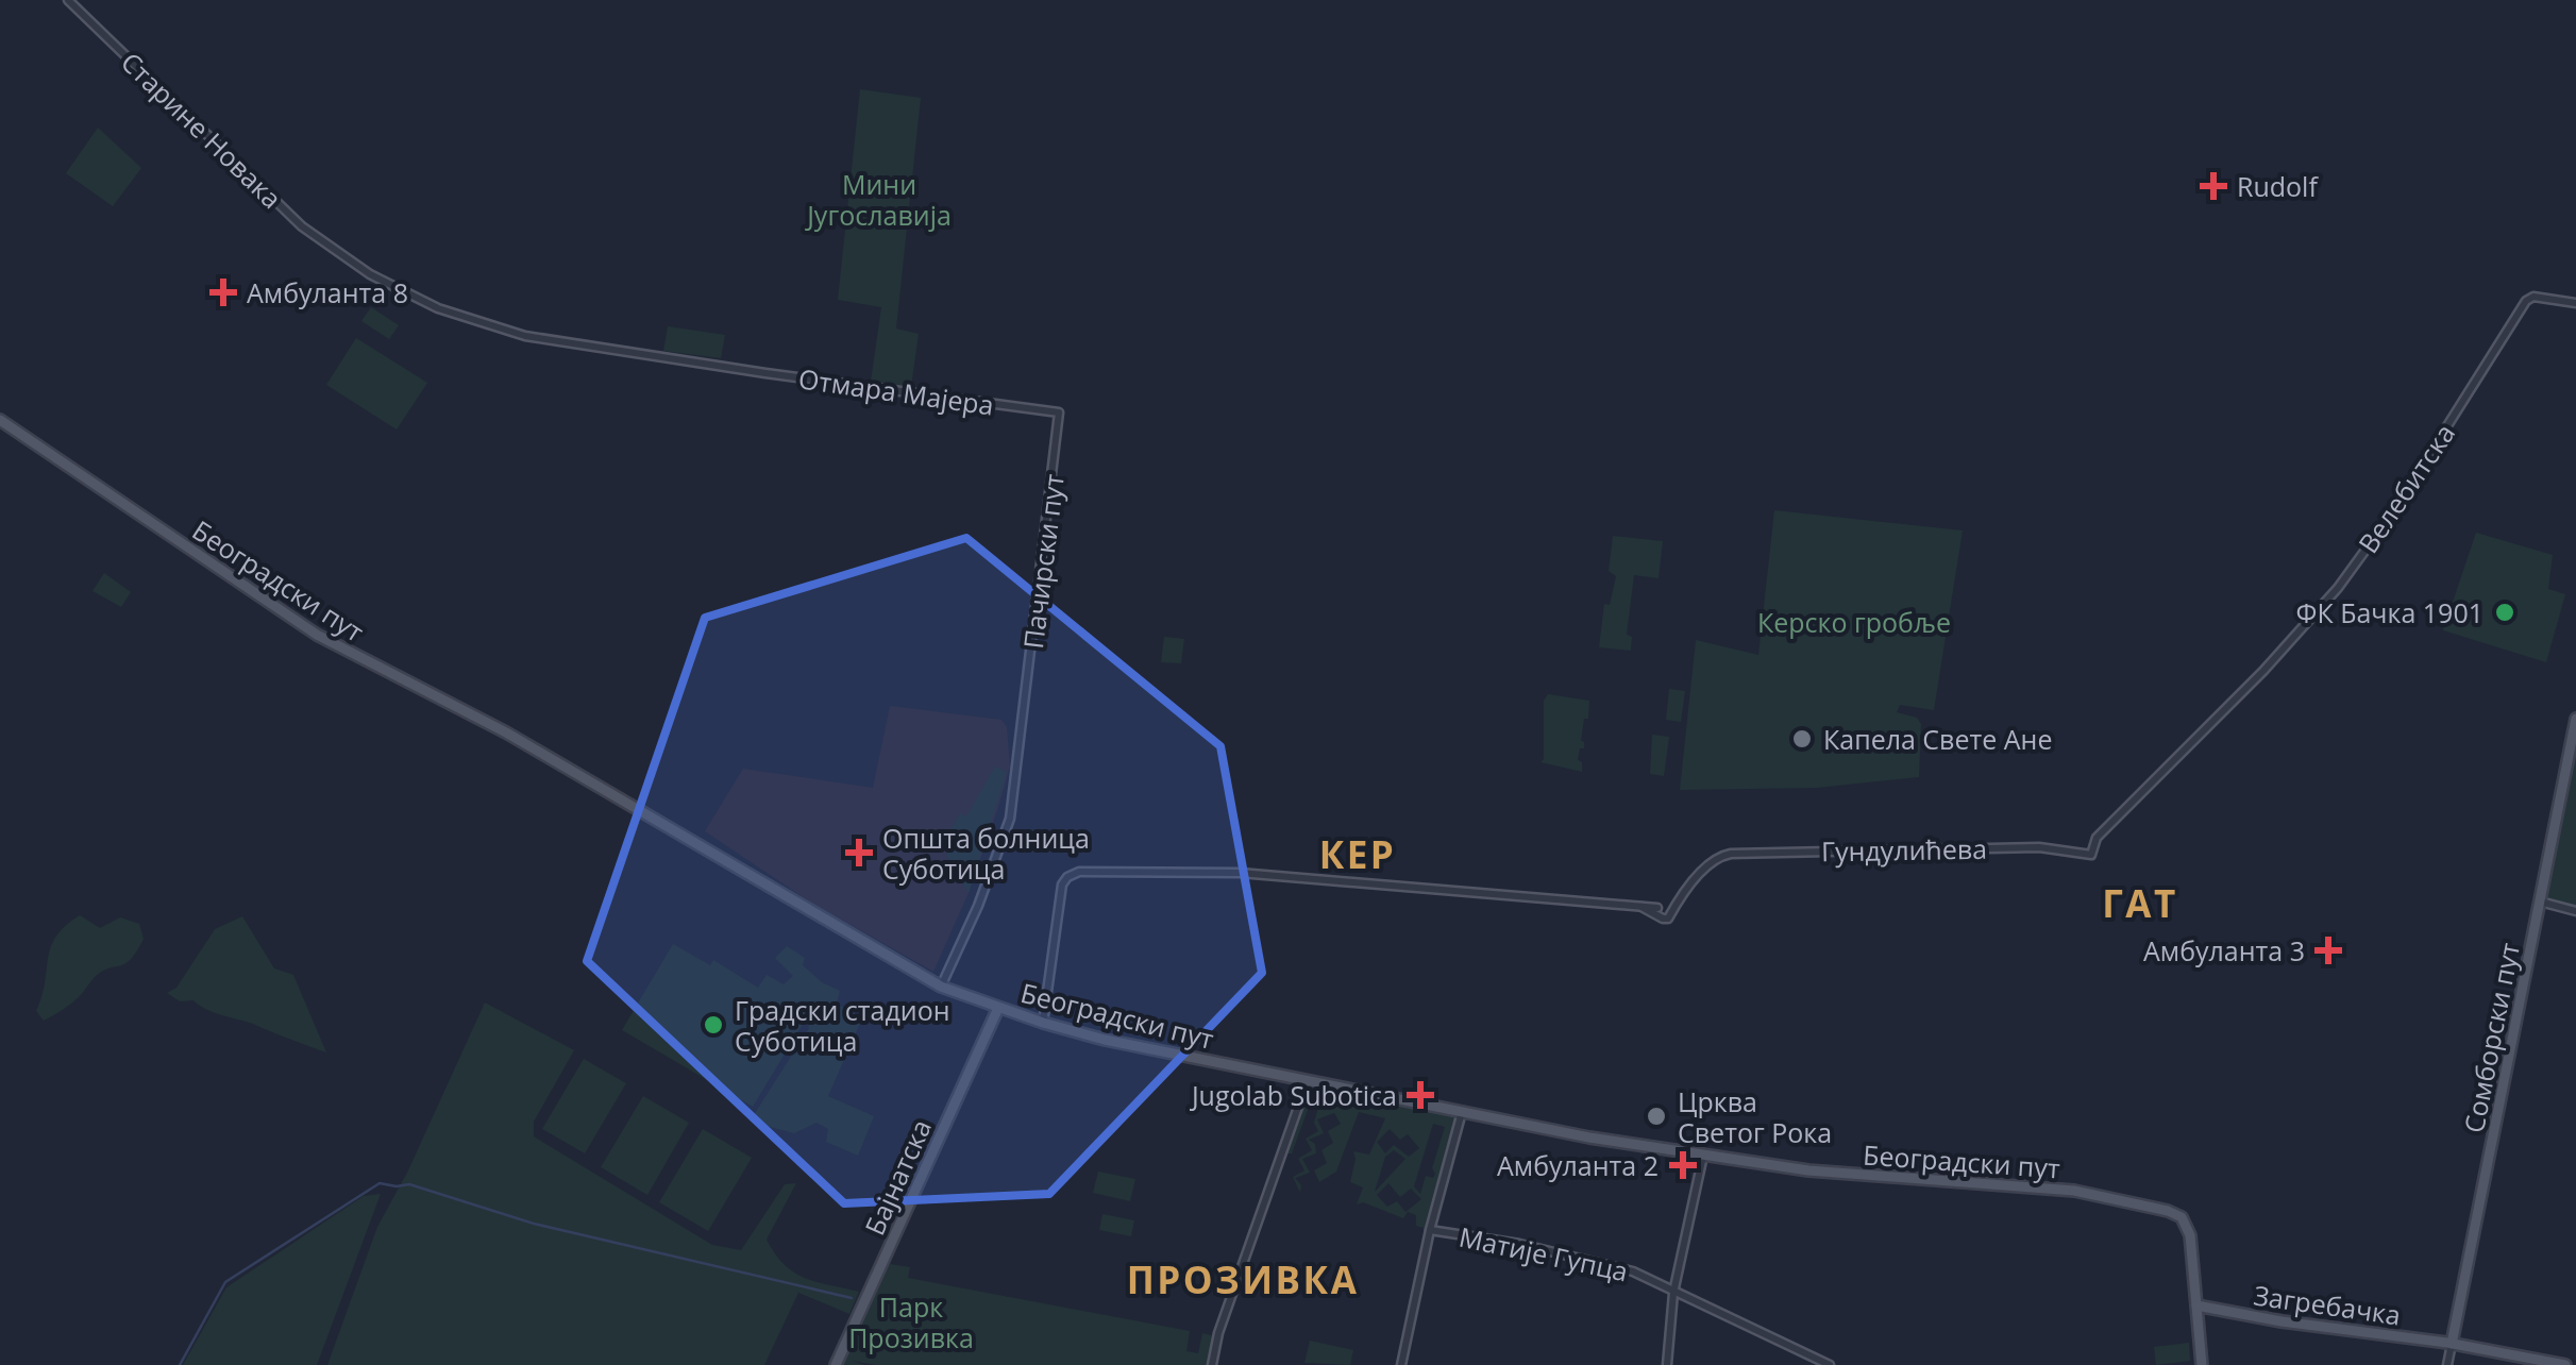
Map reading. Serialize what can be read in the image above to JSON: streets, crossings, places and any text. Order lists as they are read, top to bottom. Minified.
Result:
{"streets":{"main road":["Београдски пут","Сомборски пут","Бајнатска","Загребачка"],"street":["Старине Новака","Отмара Мајера","Велебитска","Пачирски пут","Гундулићева","Матије Гупца"]},"crossings":[["Старине Новака","Отмара Мајера"],["Отмара Мајера","Пачирски пут"],["Велебитска","Гундулићева"],["Пачирски пут","Београдски пут"],["Београдски пут","Бајнатска"],["Београдски пут","Загребачка"],["Сомборски пут","Загребачка"]],"districts":["КЕР","ГАТ","ПРОЗИВКА"],"parks":["Мини Југославија","Керско гробље","Парк Прозивка"],"places":{"health":["Rudolf","Амбуланта 8","Општа болница Суботица","Амбуланта 3","Jugolab Subotica","Амбуланта 2"],"other":["ФК Бачка 1901","Капела Свете Ане","Градски стадион Суботица","Црква Светог Рока"]}}
